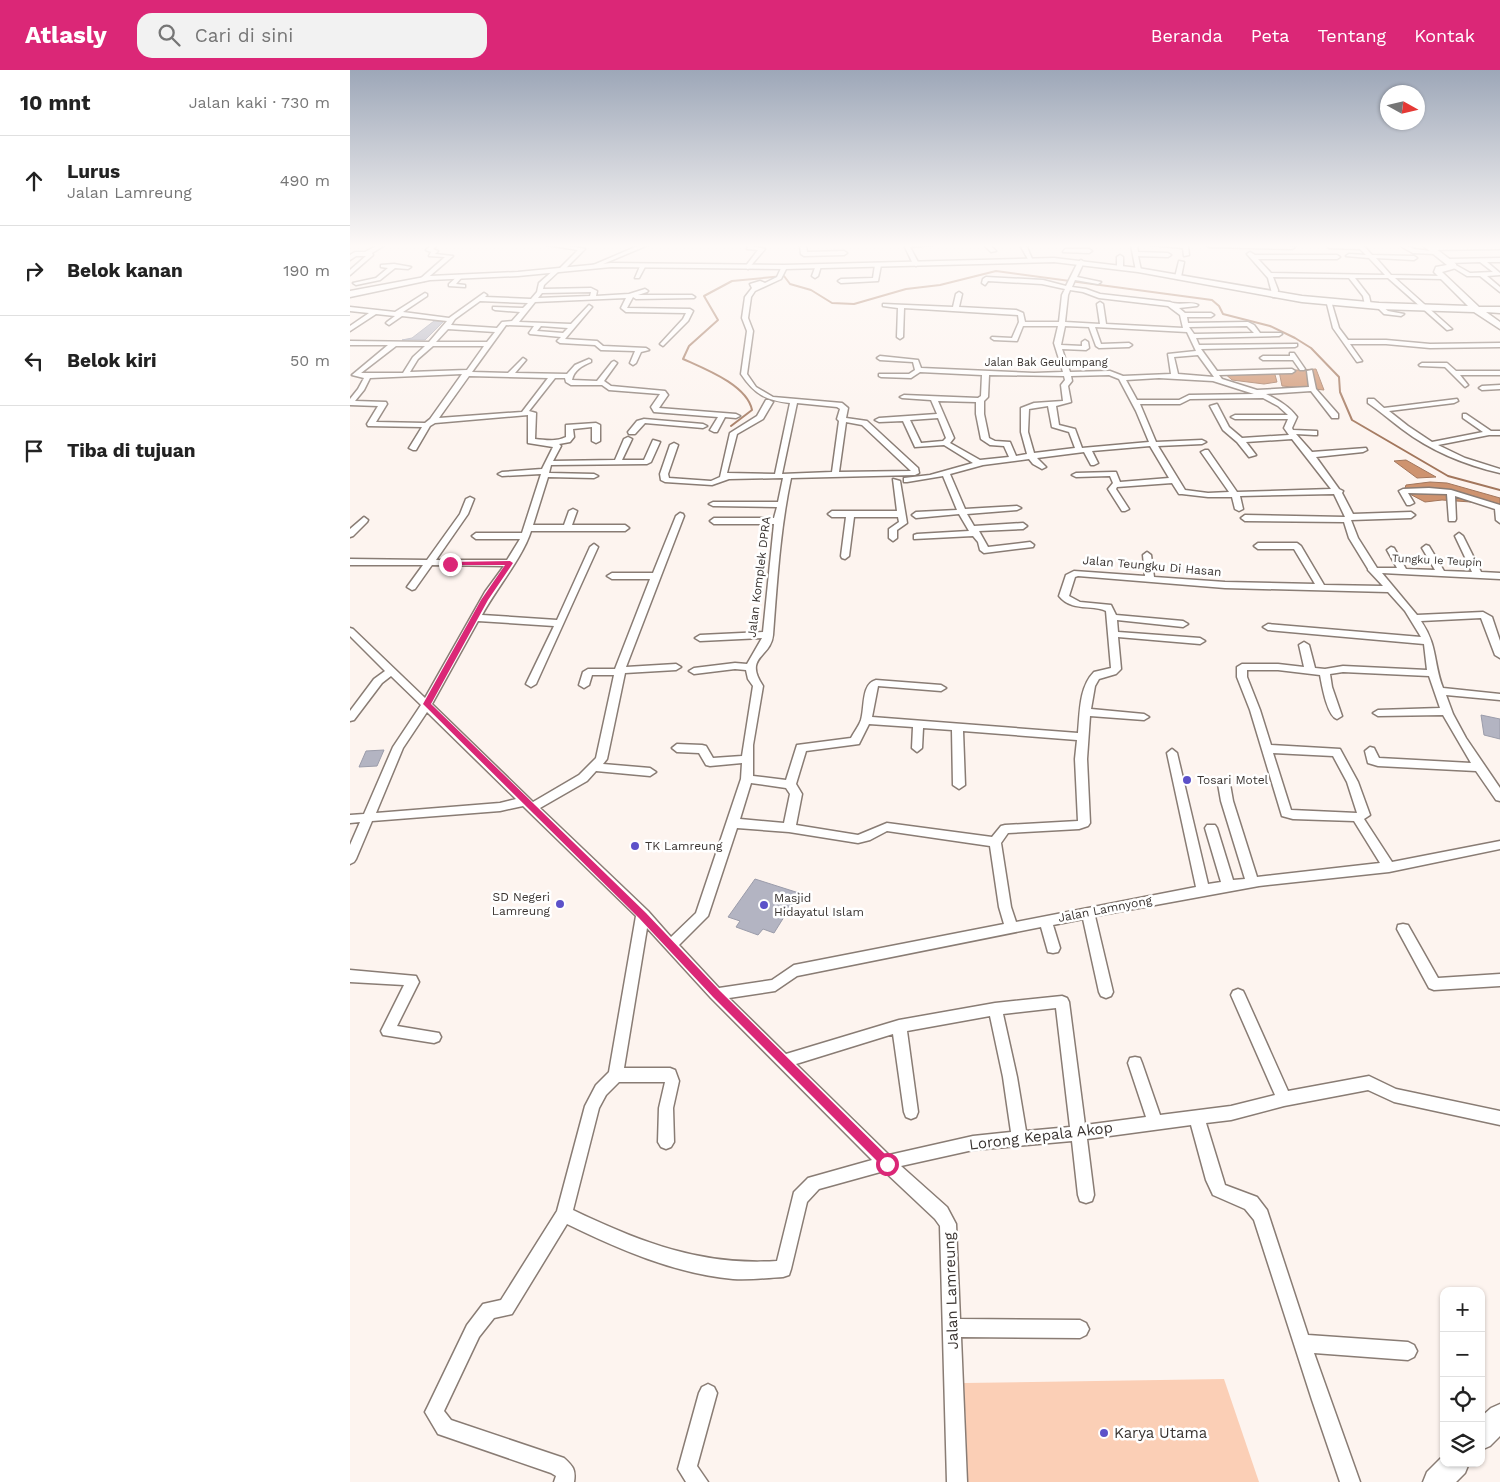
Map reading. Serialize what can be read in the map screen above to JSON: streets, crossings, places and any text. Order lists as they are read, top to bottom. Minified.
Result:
{"streets":{"street":["Jalan Bak Geulumpang","Tungku Ie Teupin","Jalan Teungku Di Hasan","Jalan Komplek DPRA","Jalan Lamnyong","Lorong Kepala Akop","Jalan Lamreung"]},"crossings":[["Jalan Lamnyong","Jalan Lamreung"],["Lorong Kepala Akop","Jalan Lamreung"]],"places":["Tosari Motel","TK Lamreung","SD Negeri Lamreung","Masjid Hidayatul Islam","Karya Utama"],"north":"right","page":{"header":"Atlasly","search":"Cari di sini","nav":["Beranda","Peta","Tentang","Kontak"],"heading":["10 mnt","Jalan kaki · 730 m"],"list":[["Lurus","Jalan Lamreung","490 m"],["Belok kanan","190 m"],["Belok kiri","50 m"],"Tiba di tujuan"],"map_buttons":["+","−"]}}
